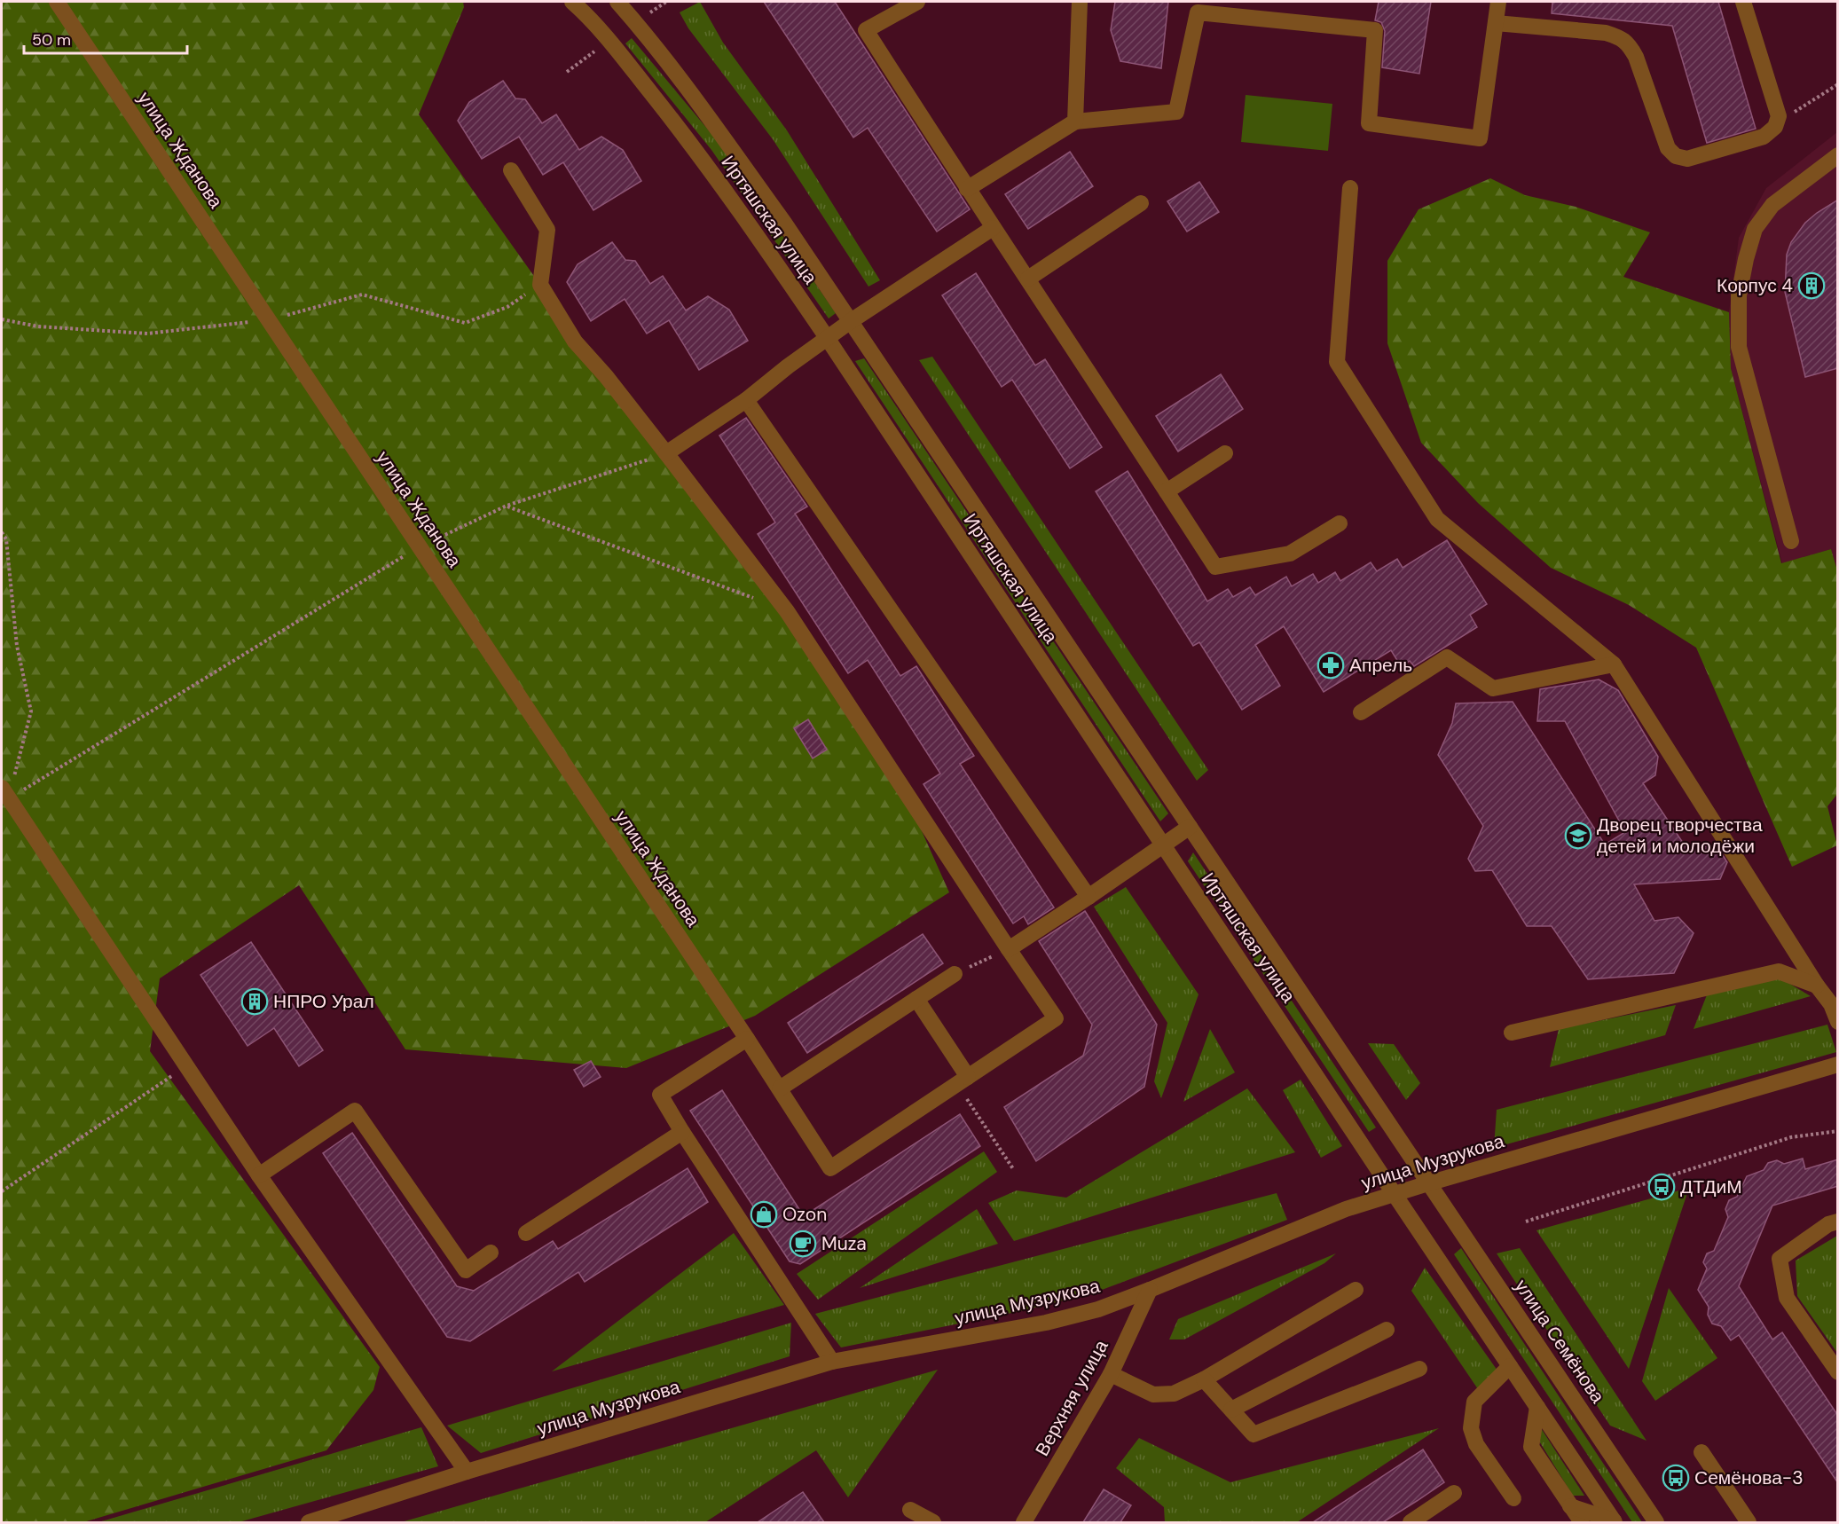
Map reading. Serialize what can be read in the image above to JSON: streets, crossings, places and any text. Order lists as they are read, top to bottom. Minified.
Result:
{"streets":{"street":["улица Жданова","Иртяшская улица","улица Музрукова","улица Семёнова","Верхняя улица"]},"crossings":[["Иртяшская улица","улица Музрукова"],["Иртяшская улица","улица Семёнова"],["улица Музрукова","улица Семёнова"],["улица Музрукова","Верхняя улица"]],"places":{"building":["Корпус 4","НПРО Урал"],"pharmacy":["Апрель"],"school or university":["Дворец творчества детей и молодёжи"],"bus stop":["ДТДиМ","Семёнова-3"],"shop":["Ozon"],"cafe":["Muza"]},"scale_bar":"50 m"}
